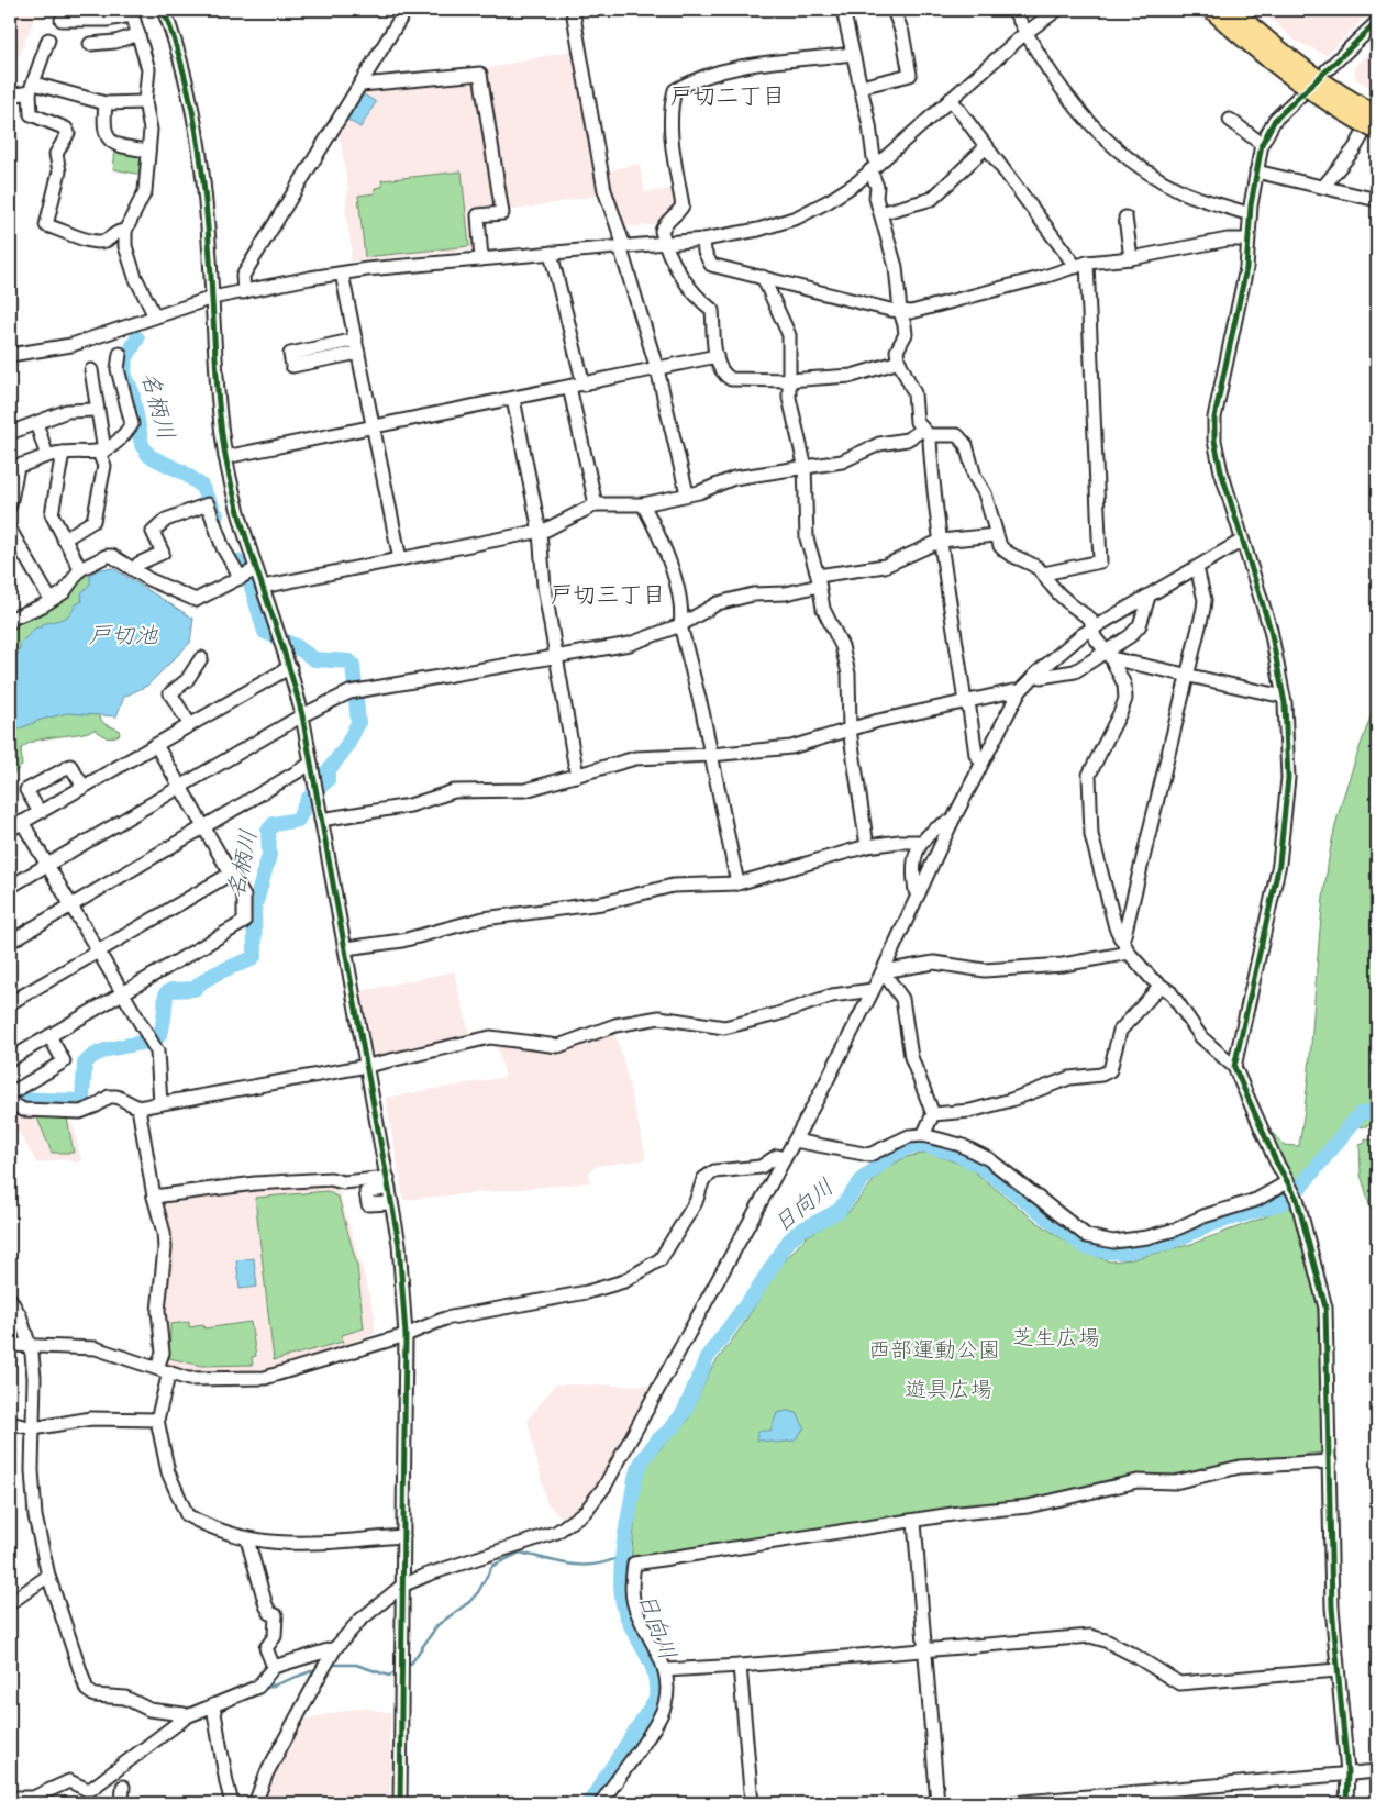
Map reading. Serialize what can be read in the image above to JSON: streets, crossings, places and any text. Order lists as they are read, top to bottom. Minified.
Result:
{"districts":["戸切二丁目","戸切三丁目"],"water":["名柄川","戸切池","日向川"],"parks":["芝生広場","西部運動公園","遊具広場"]}
